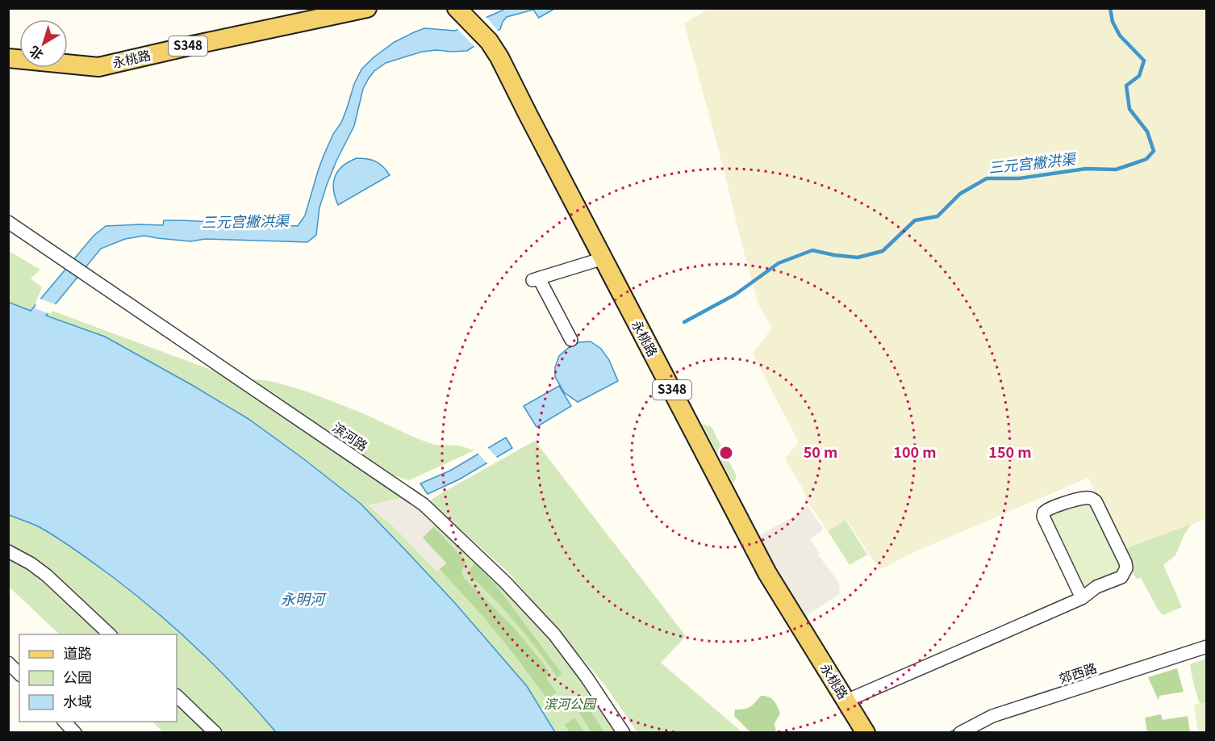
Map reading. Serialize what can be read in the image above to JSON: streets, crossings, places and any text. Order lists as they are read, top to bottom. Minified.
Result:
{"streets":{"main road":["S348","永桃路"],"street":["滨河路","郊西路"]},"water":["三元宫撇洪渠","永明河"],"parks":["滨河公园"],"legend":["道路","公园","水域"],"north":"bottom left","rings":["50 m","100 m","150 m"]}
